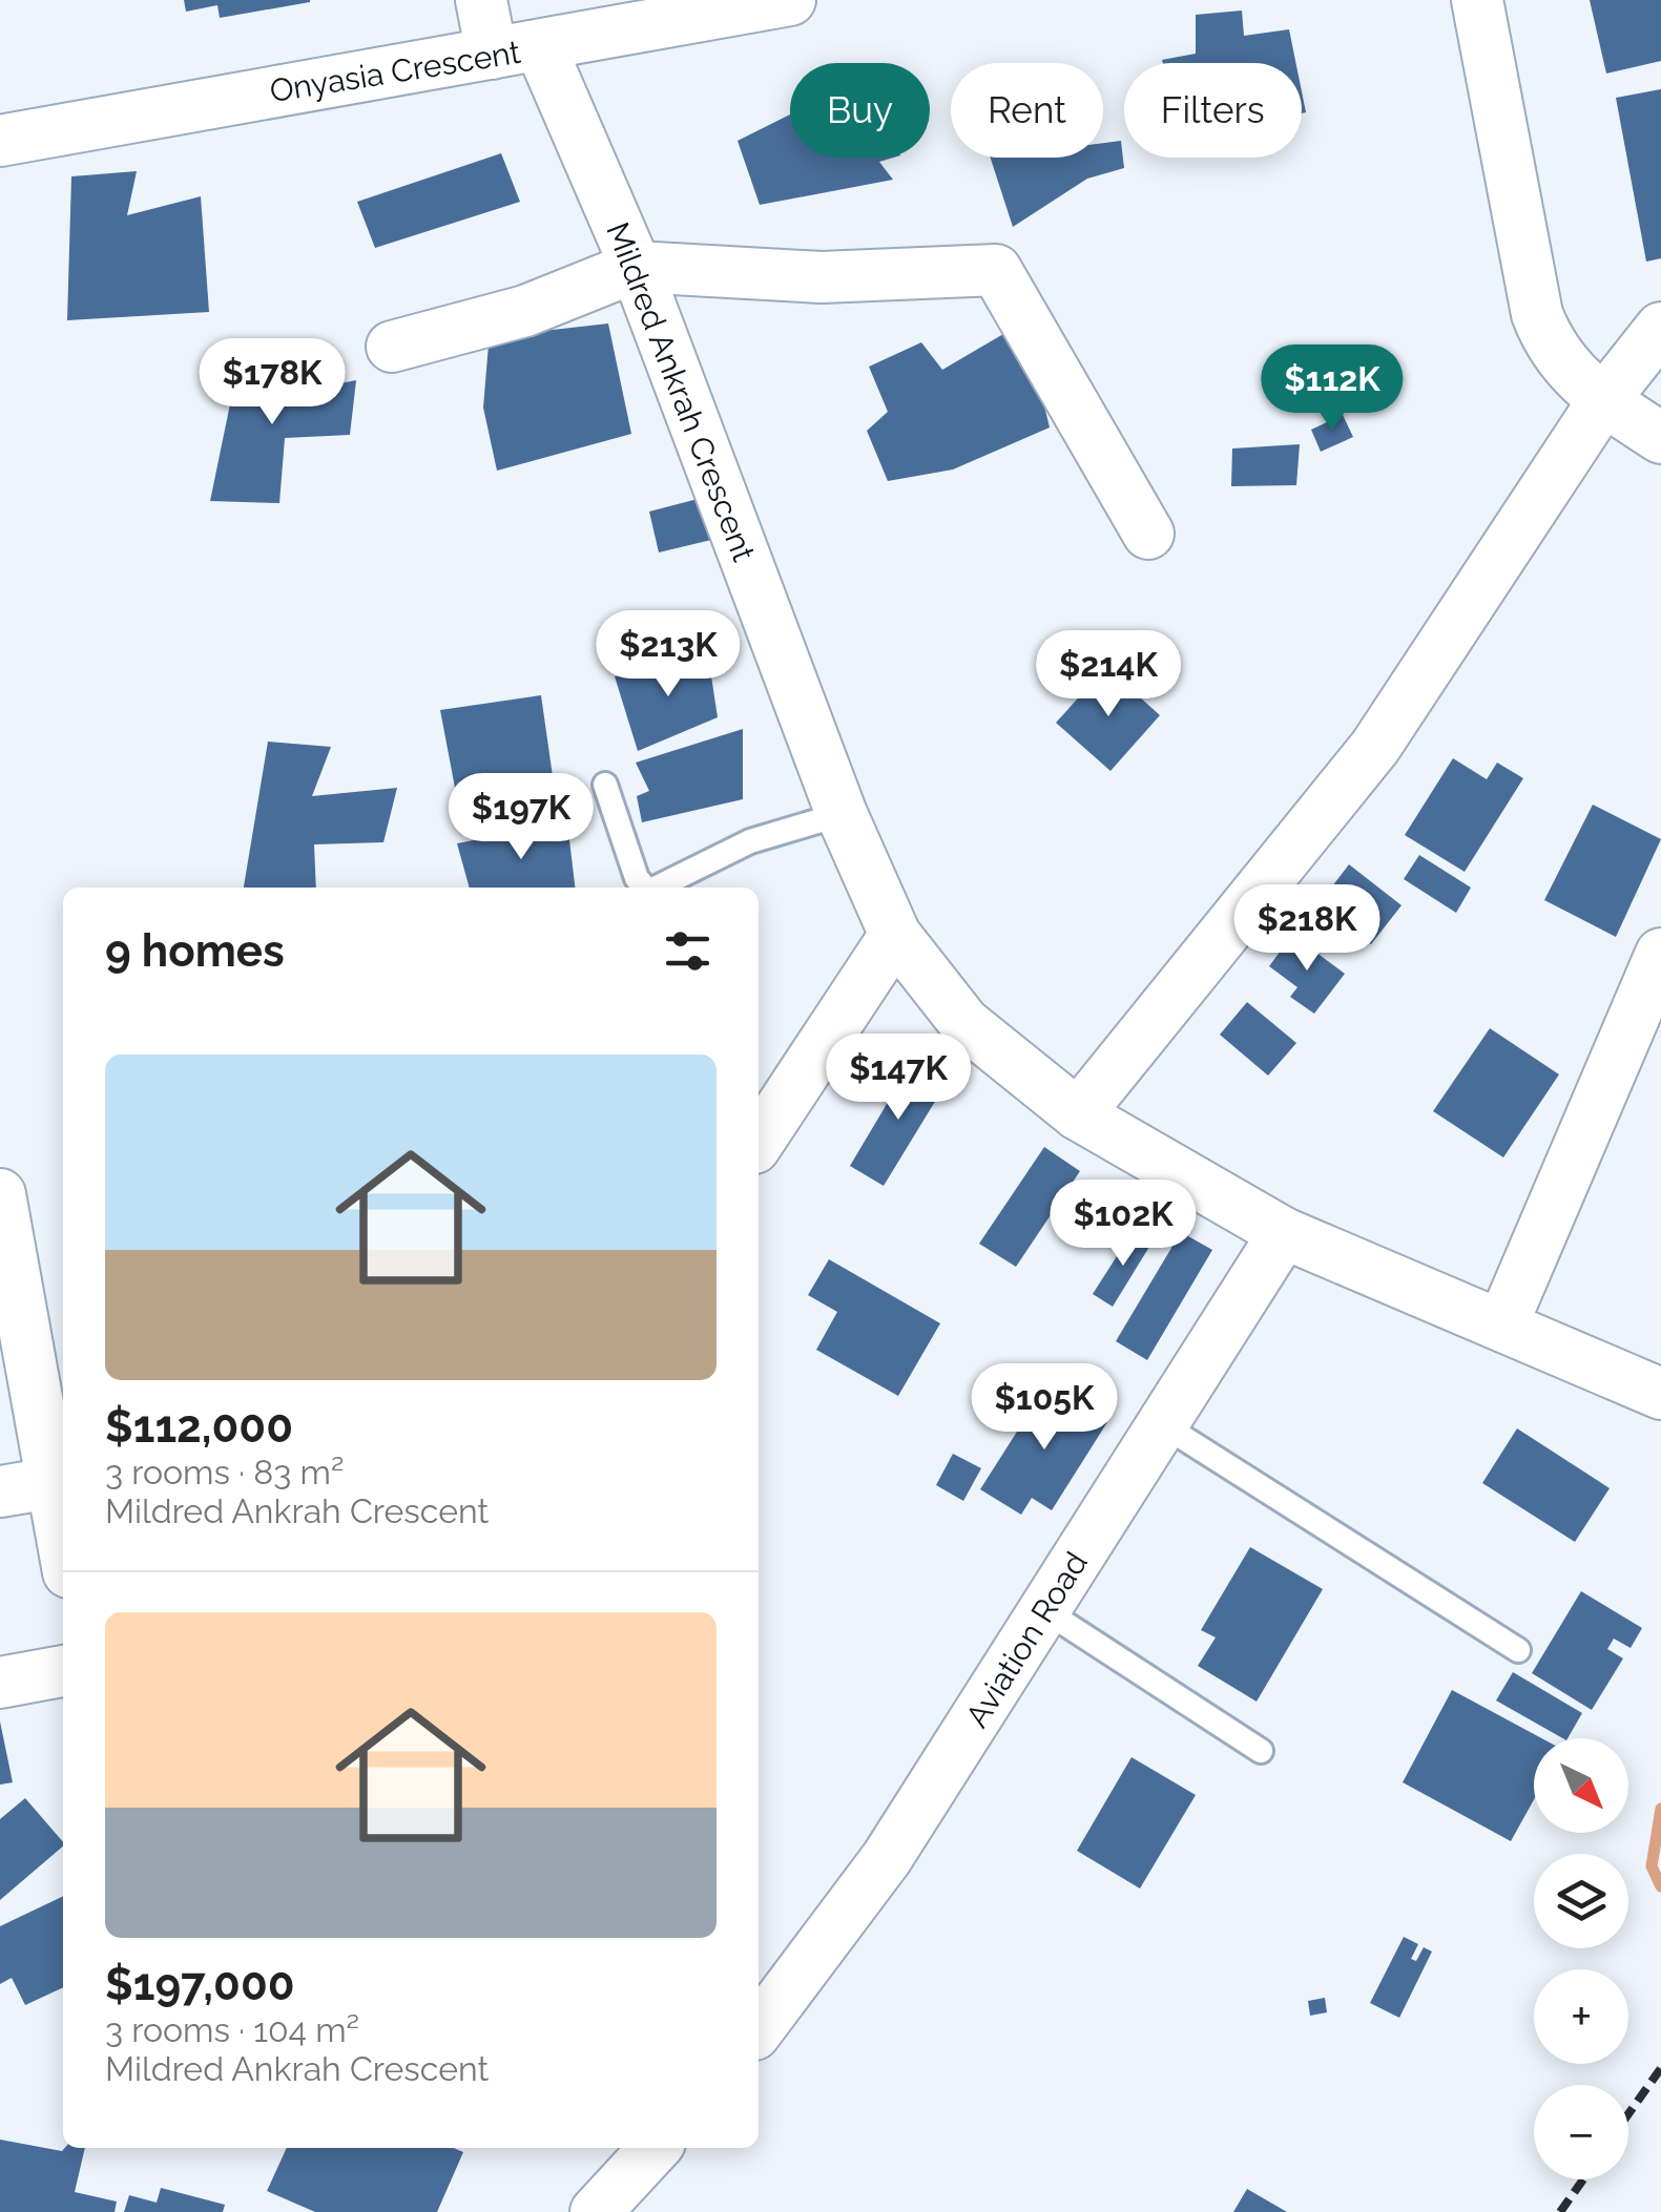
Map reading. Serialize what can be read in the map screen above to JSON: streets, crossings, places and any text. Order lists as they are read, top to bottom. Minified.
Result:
{"streets":{"street":["Onyasia Crescent","Mildred Ankrah Crescent","Aviation Road"]},"crossings":[["Onyasia Crescent","Mildred Ankrah Crescent"],["Mildred Ankrah Crescent","Aviation Road"]],"north":"bottom right","page":{"chip":["Buy","Rent","Filters"],"price":["$178K","$112K","$213K","$214K","$197K","$218K","$147K","$102K","$105K"],"heading":"9 homes","list":[{"name":"$112,000","note":"3 rooms · 83 m² · Mildred Ankrah Crescent"},{"name":"$197,000","note":"3 rooms · 104 m² · Mildred Ankrah Crescent"}],"map_buttons":["+","−"]}}
